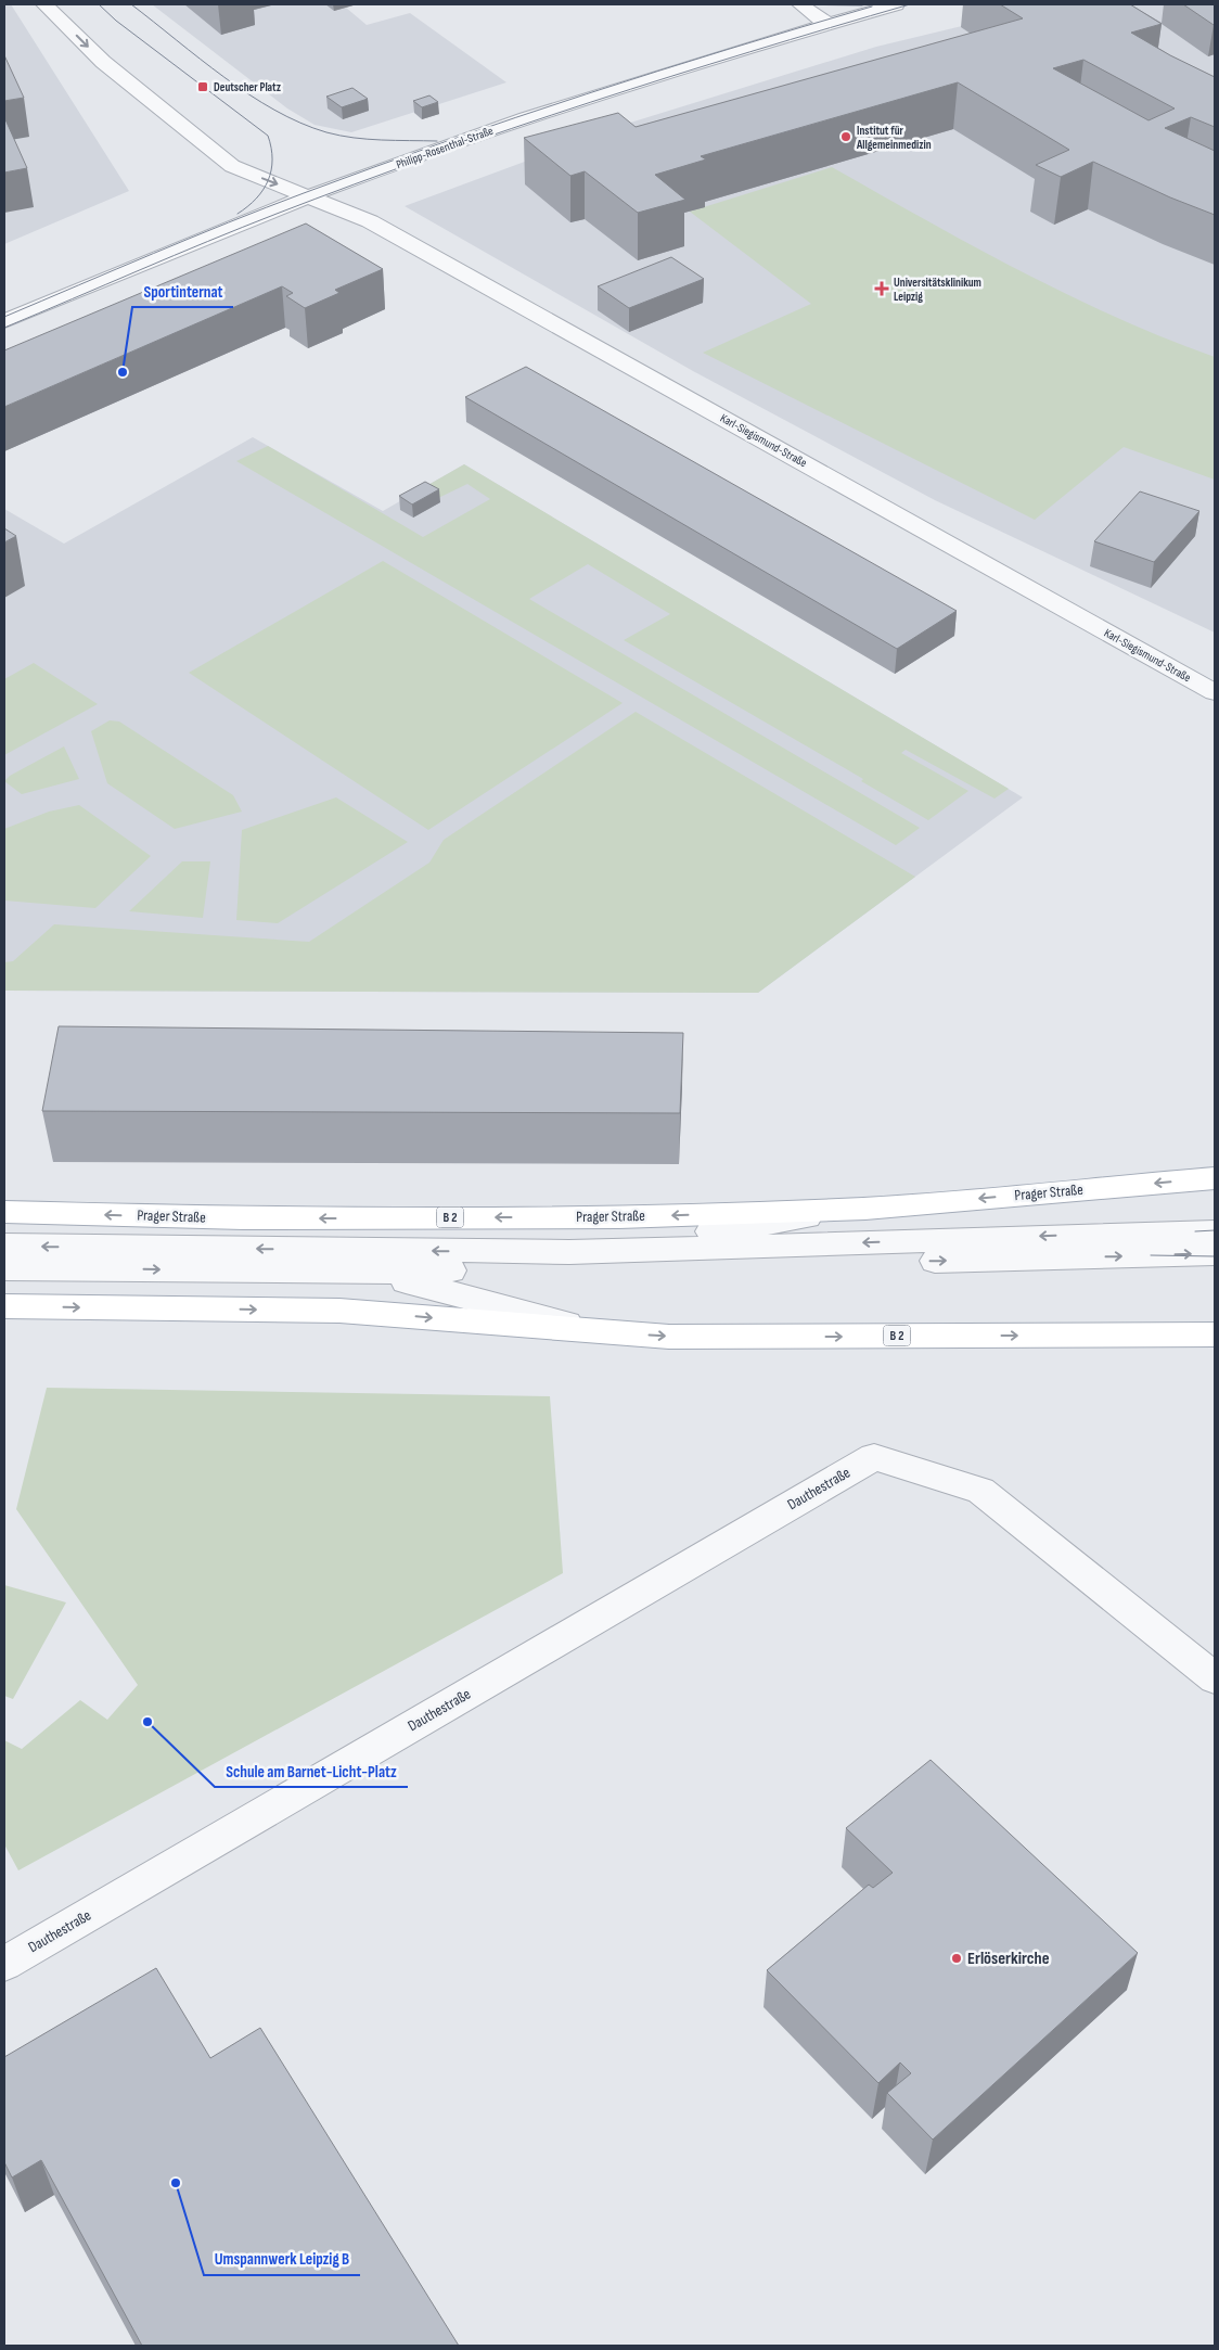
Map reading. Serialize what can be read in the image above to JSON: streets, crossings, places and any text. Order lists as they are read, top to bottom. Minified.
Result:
{"streets":{"main road":["Prager Straße","B 2"],"street":["Philipp-Rosenthal-Straße","Karl-Siegismund-Straße","Dauthestraße"]},"crossings":[["Philipp-Rosenthal-Straße","Karl-Siegismund-Straße"]],"places":{"transit":["Deutscher Platz"],"other":["Institut für Allgemeinmedizin","Sportinternat","Schule am Barnet-Licht-Platz","Erlöserkirche","Umspannwerk Leipzig B"],"health":["Universitätsklinikum Leipzig"]}}
